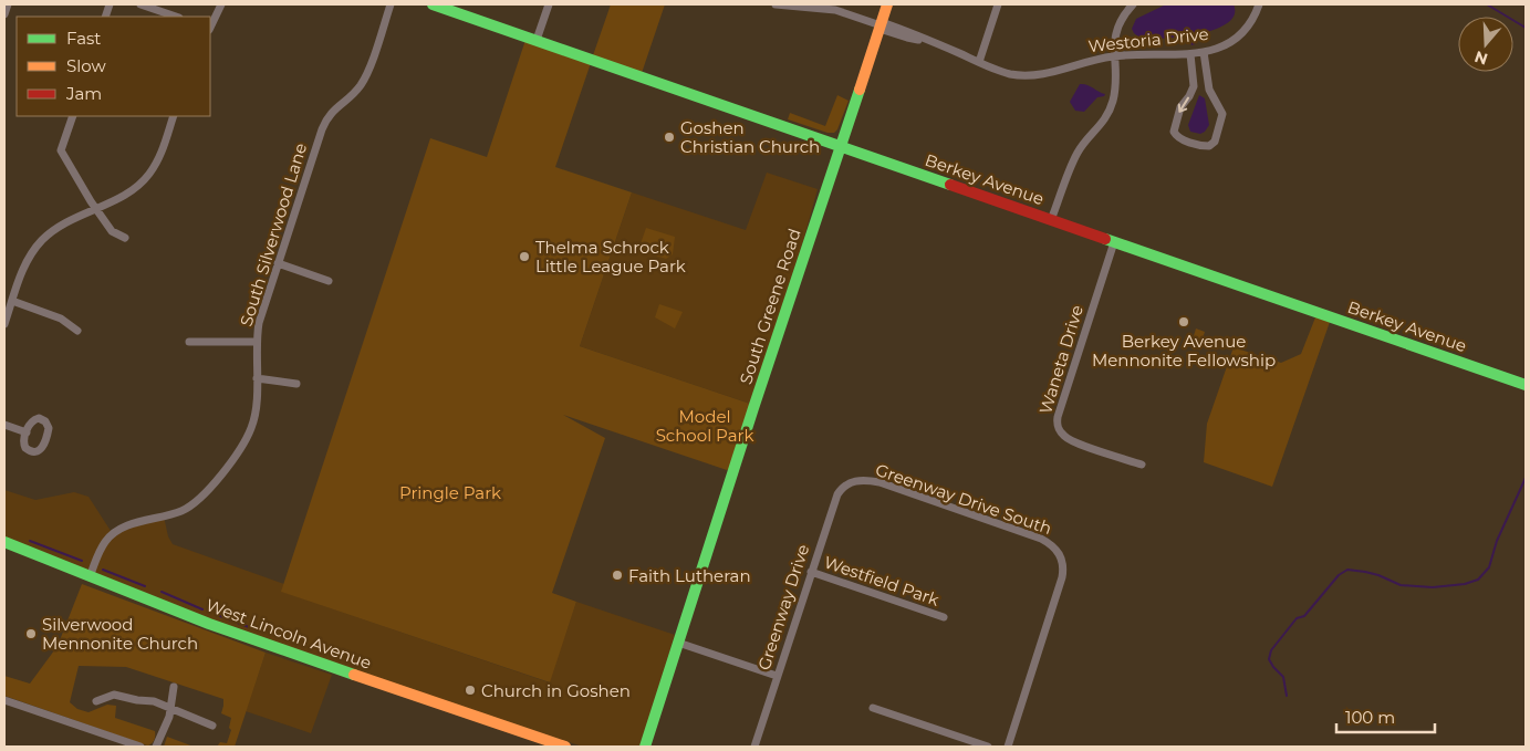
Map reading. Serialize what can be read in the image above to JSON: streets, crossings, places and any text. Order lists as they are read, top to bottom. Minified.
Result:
{"streets":{"street":["Westoria Drive","Berkey Avenue","South Silverwood Lane","South Greene Road","Waneta Drive","Greenway Drive South","Westfield Park","Greenway Drive","West Lincoln Avenue"]},"crossings":[["Westoria Drive","South Greene Road"],["Berkey Avenue","South Greene Road"],["Berkey Avenue","Waneta Drive"],["South Silverwood Lane","West Lincoln Avenue"],["Greenway Drive South","Greenway Drive"],["Westfield Park","Greenway Drive"]],"parks":["Model School Park","Pringle Park"],"places":["Goshen Christian Church","Thelma Schrock Little League Park","Berkey Avenue Mennonite Fellowship","Faith Lutheran","Silverwood Mennonite Church","Church in Goshen"],"legend":["Fast","Slow","Jam"],"scale_bar":"100 m","north":"bottom"}
